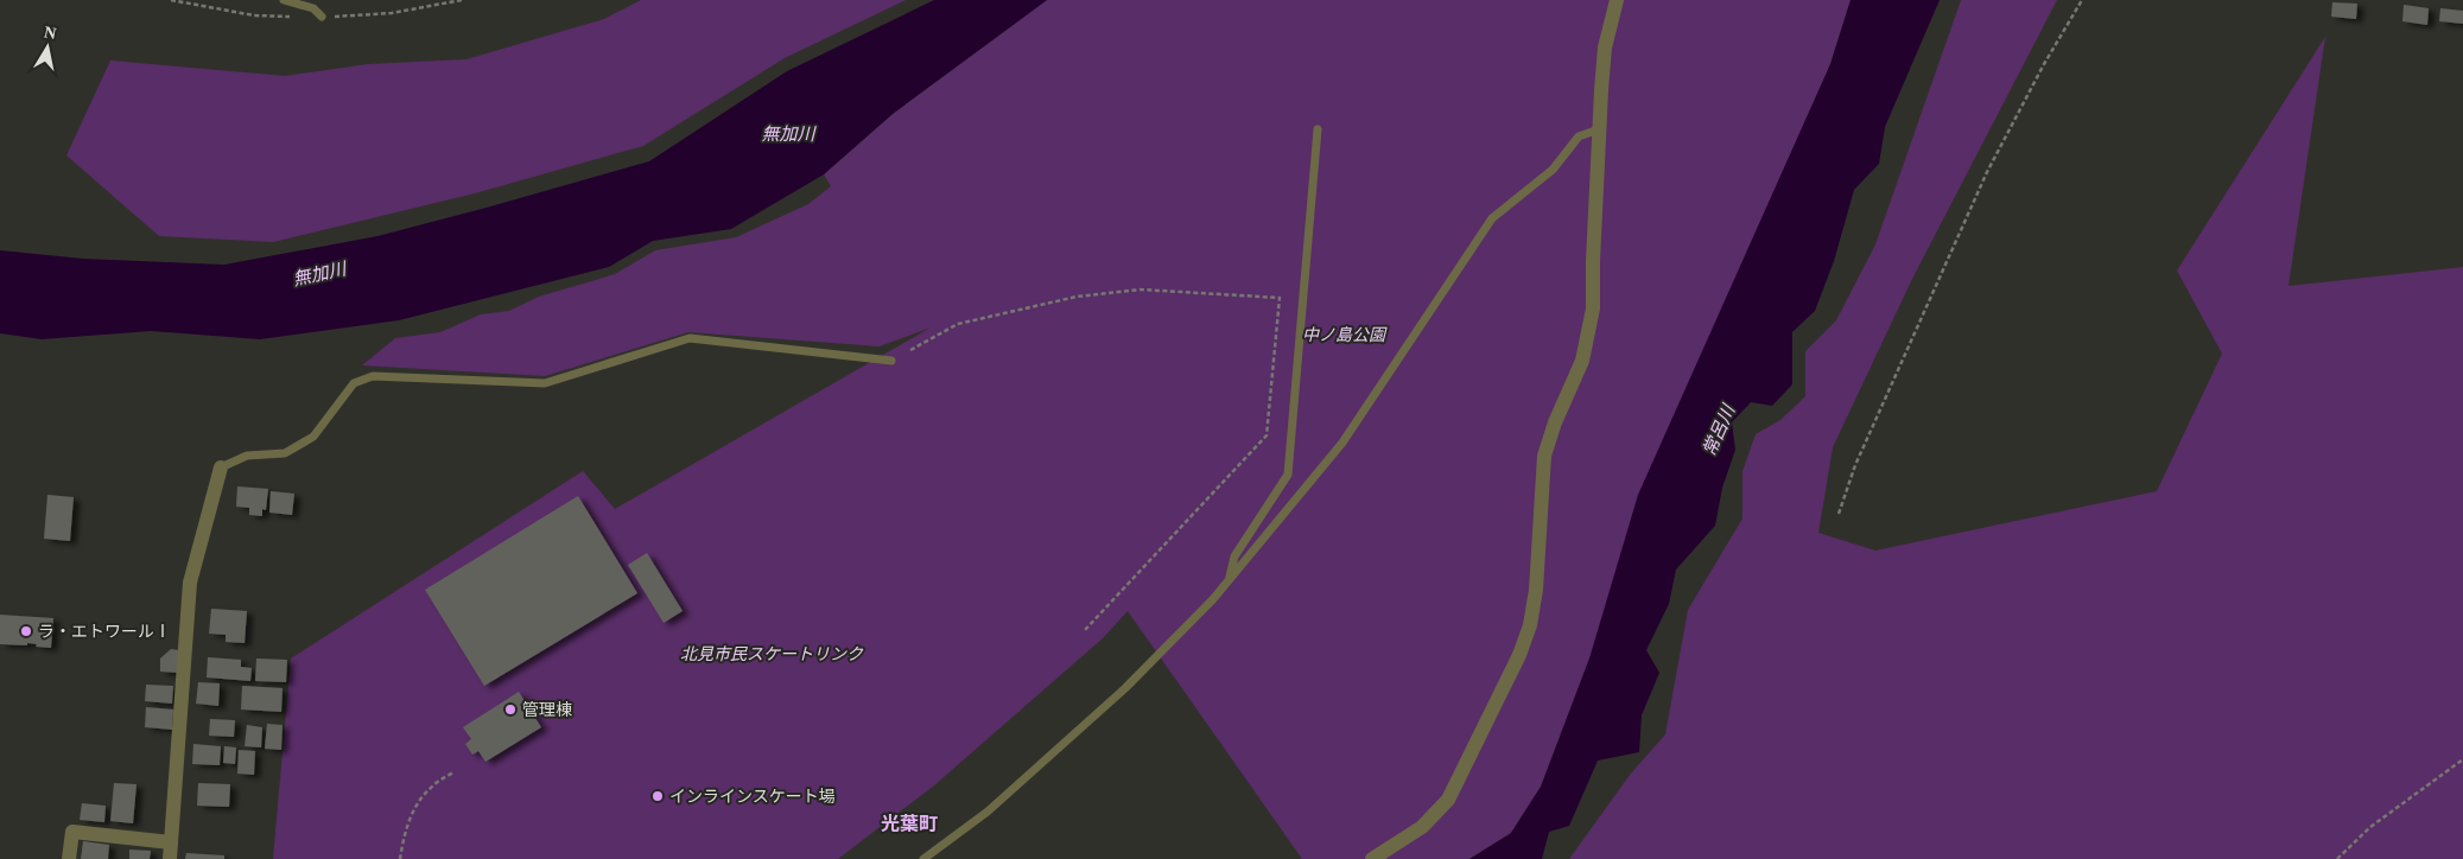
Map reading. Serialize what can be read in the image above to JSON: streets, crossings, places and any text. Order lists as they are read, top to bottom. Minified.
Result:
{"districts":["光葉町"],"water":["無加川","常呂川"],"parks":["中ノ島公園","北見市民スケートリンク"],"places":["ラ・エトワールⅠ","管理棟","インラインスケート場"],"north":"top"}
